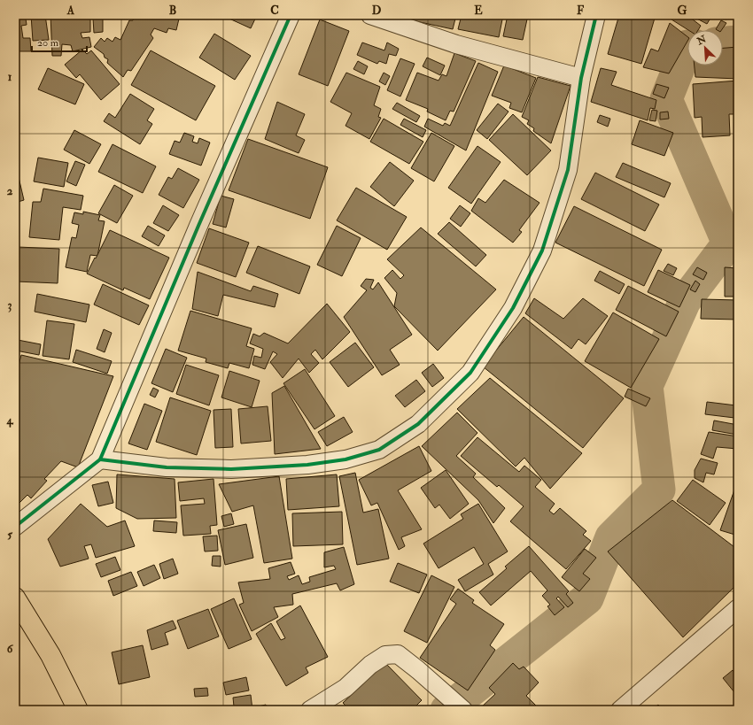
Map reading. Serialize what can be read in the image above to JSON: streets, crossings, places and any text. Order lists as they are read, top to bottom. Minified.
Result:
{"scale_bar":"20 m","north":"top left","grid":{"columns":["A","B","C","D","E","F","G"],"rows":["1","2","3","4","5","6"]}}
